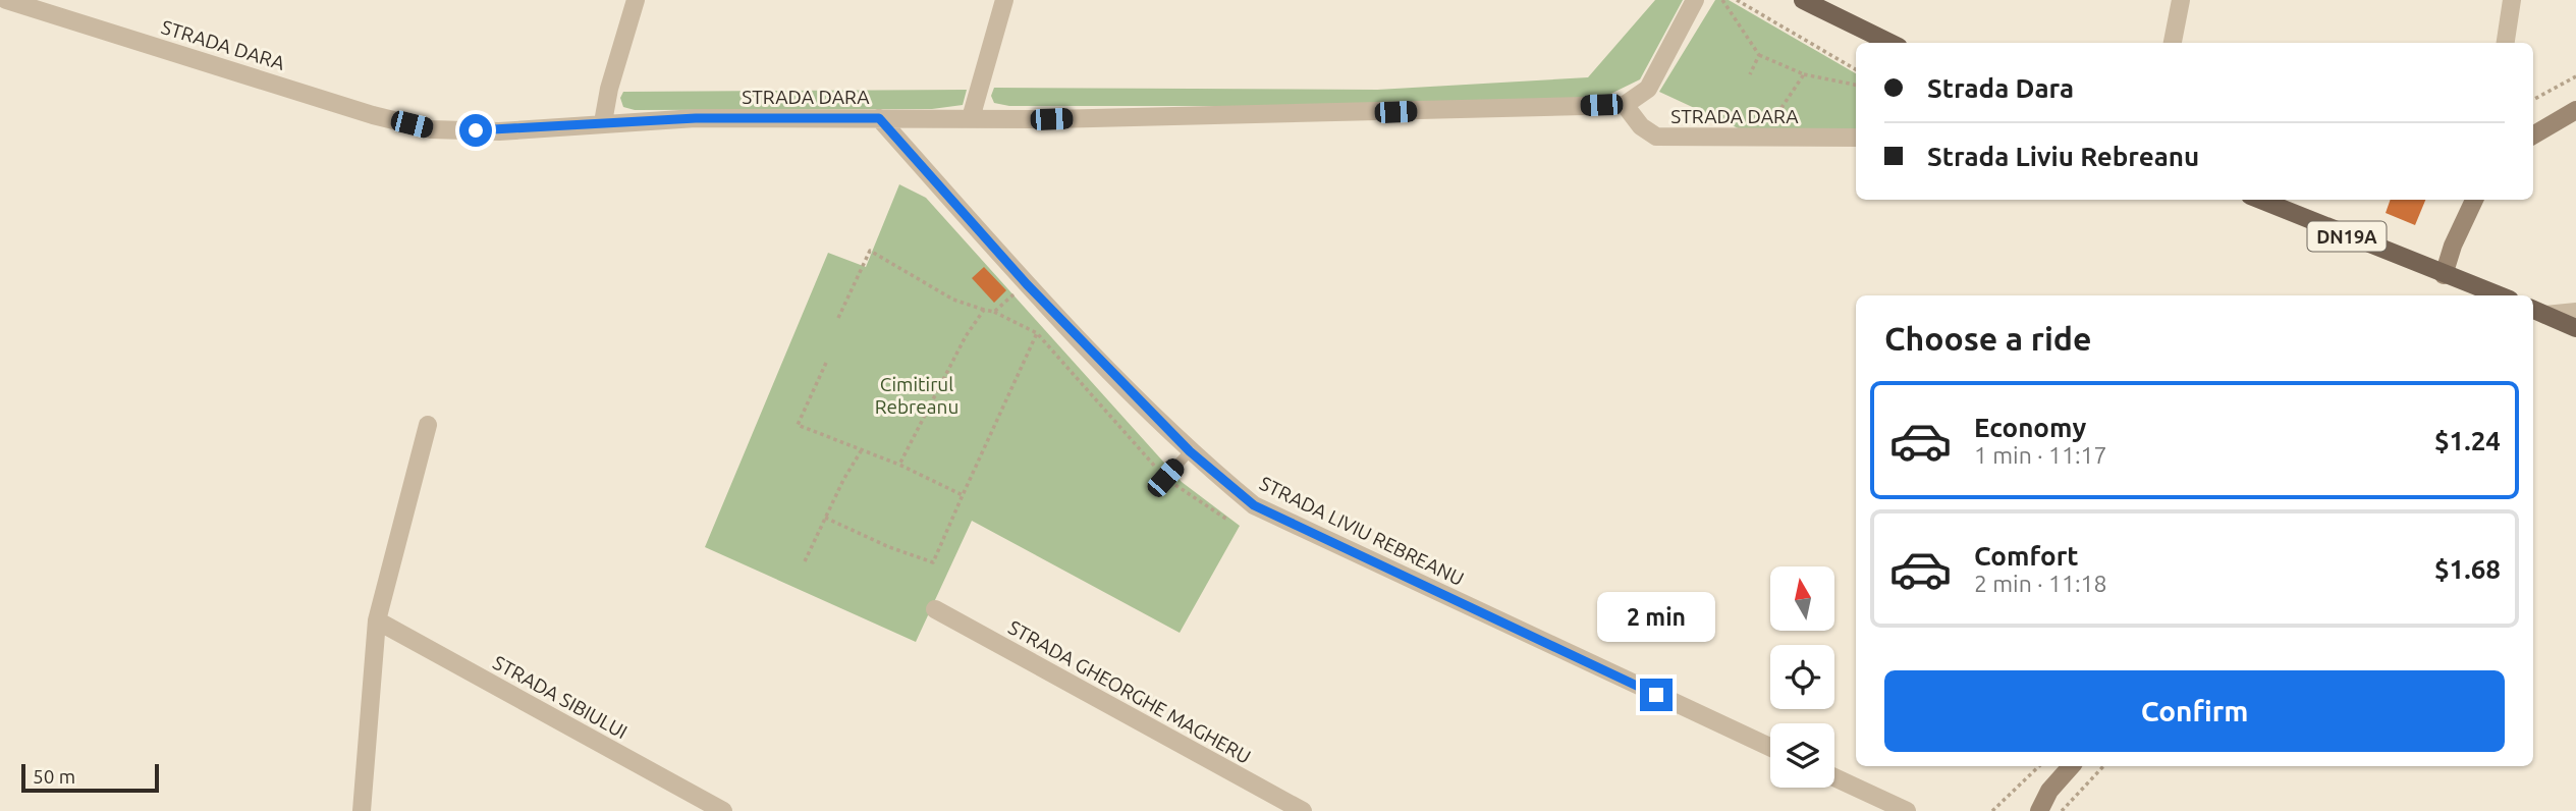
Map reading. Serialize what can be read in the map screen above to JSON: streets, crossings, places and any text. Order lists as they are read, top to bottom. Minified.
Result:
{"streets":{"main road":["DN19A"],"street":["STRADA DARA","STRADA LIVIU REBREANU","STRADA GHEORGHE MAGHERU","STRADA SIBIULUI"]},"crossings":[["STRADA DARA","STRADA LIVIU REBREANU"]],"parks":["Cimitirul Rebreanu"],"scale_bar":"50 m","north":"top","page":{"banner":["Strada Dara","Strada Liviu Rebreanu"],"heading":"Choose a ride","list":[{"name":"Economy","note":"1 min · 11:17","value":"$1.24"},{"name":"Comfort","note":"2 min · 11:18","value":"$1.68"}],"bubble":"2 min","buttons":"Confirm","scale":"50 m"}}
